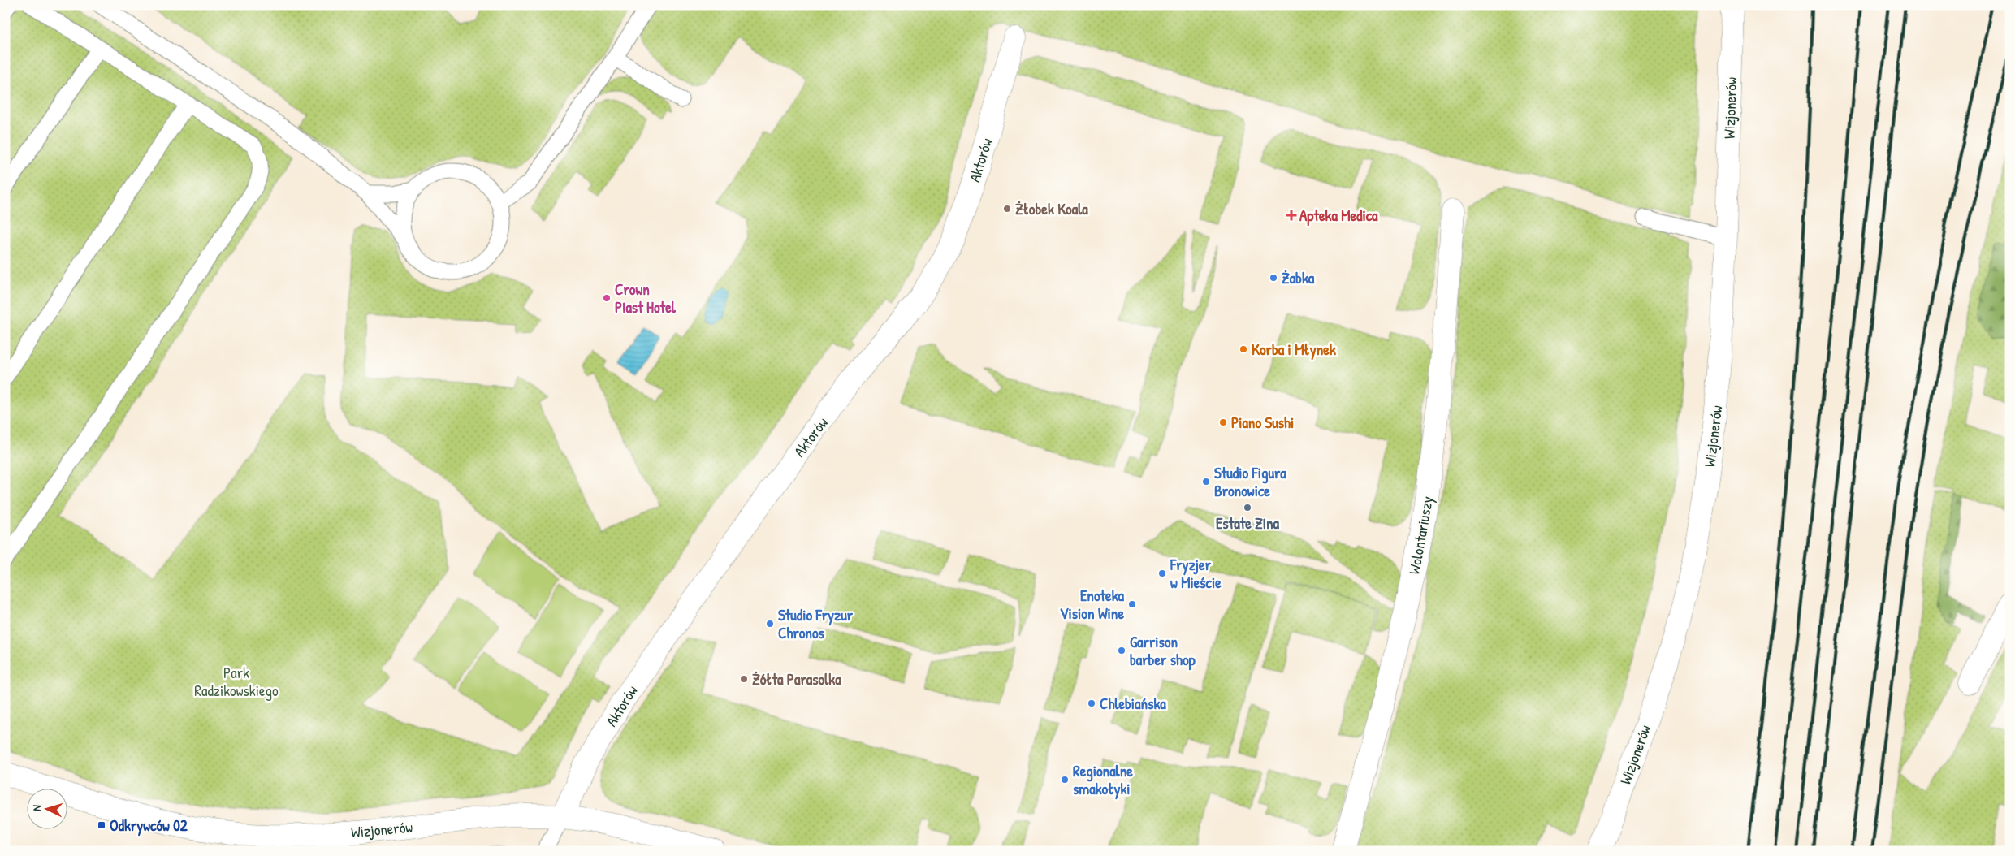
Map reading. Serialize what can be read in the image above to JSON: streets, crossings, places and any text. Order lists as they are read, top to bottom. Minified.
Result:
{"streets":{"street":["Wizjonerów","Aktorów","Wolontariuszy"]},"crossings":[["Wizjonerów","Aktorów"]],"parks":["Park Radzikowskiego"],"places":{"other":["Żłobek Koala","Żabka","Crown Piast Hotel","Korba i Młynek","Piano Sushi","Studio Figura Bronowice","Estate Zina","Fryzjer w Mieście","Enoteka Vision Wine","Studio Fryzur Chronos","Garrison barber shop","Żółta Parasolka","Chlebiańska","Regionalne smakołyki"],"health":["Apteka Medica"],"transit":["Odkrywców 02"]},"north":"left"}
